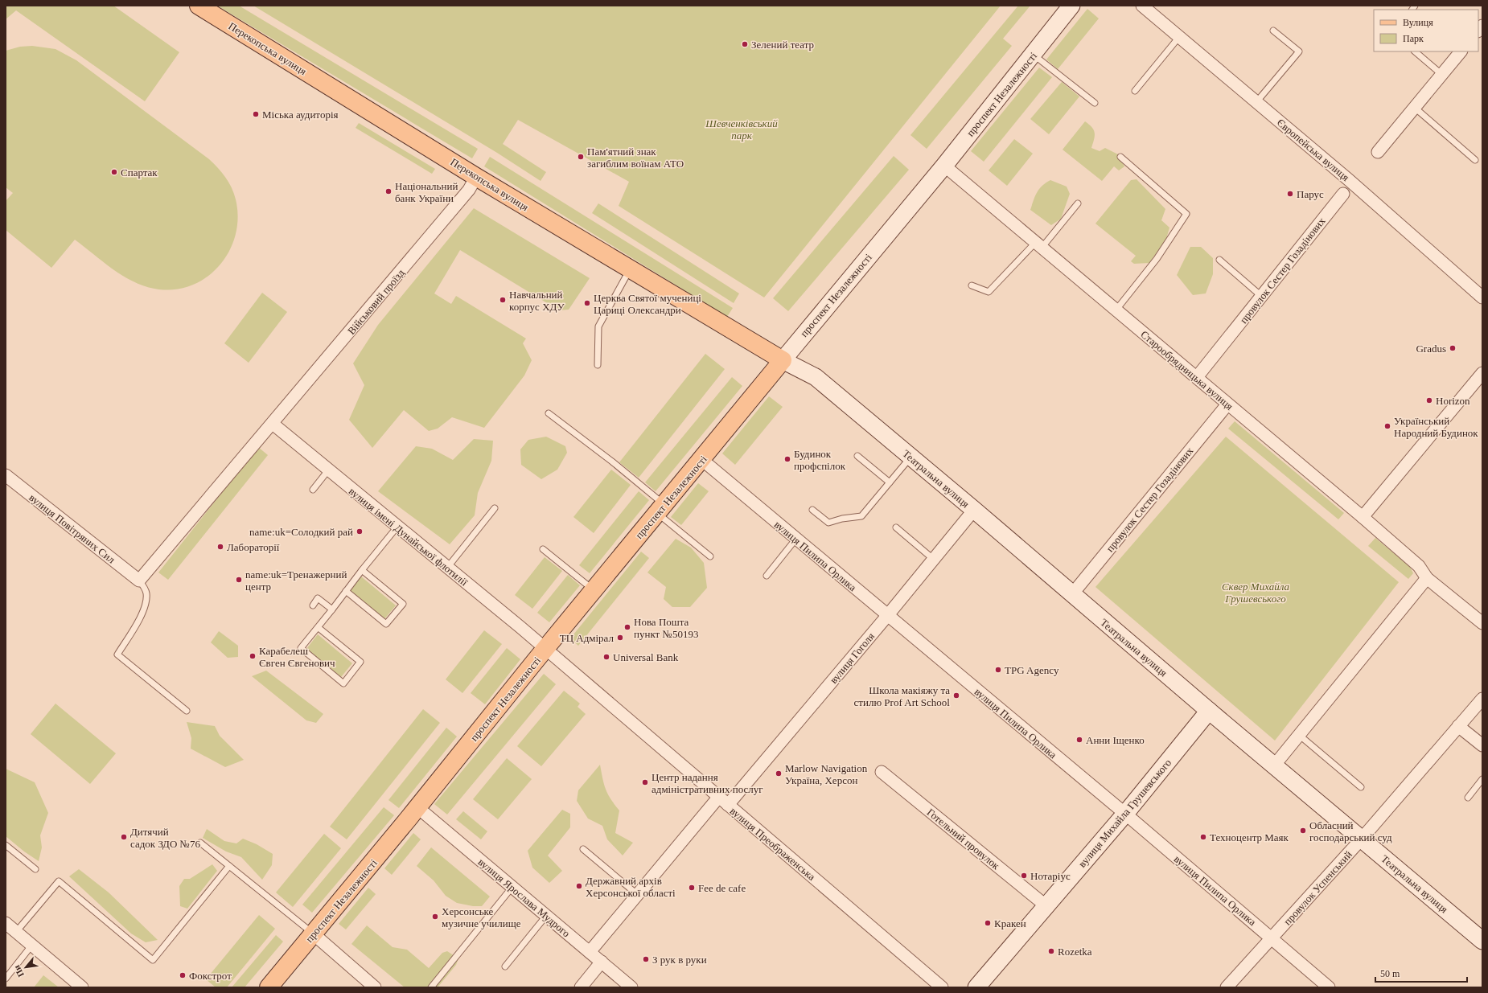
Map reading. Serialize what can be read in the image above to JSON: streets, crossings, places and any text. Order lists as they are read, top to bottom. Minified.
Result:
{"streets":{"main road":["Перекопська вулиця","проспект Незалежності"],"street":["Європейська вулиця","провулок Сестер Гозадінових","Військовий проїзд","Старообрядницька вулиця","Театральна вулиця","вулиця Повітряних Сил","вулиця імені Дунайської флотилії","вулиця Пилипа Орлика","вулиця Гоголя","вулиця Михайла Грушевського","Готельний провулок","вулиця Преображенська","провулок Успенський","вулиця Ярослава Мудрого"]},"crossings":[["Перекопська вулиця","проспект Незалежності"],["Перекопська вулиця","Військовий проїзд"],["Перекопська вулиця","Театральна вулиця"],["проспект Незалежності","Старообрядницька вулиця"],["проспект Незалежності","Театральна вулиця"],["проспект Незалежності","вулиця імені Дунайської флотилії"],["проспект Незалежності","вулиця Пилипа Орлика"],["проспект Незалежності","вулиця Преображенська"],["проспект Незалежності","вулиця Ярослава Мудрого"],["провулок Сестер Гозадінових","Старообрядницька вулиця"],["провулок Сестер Гозадінових","Театральна вулиця"],["Військовий проїзд","вулиця Повітряних Сил"],["Військовий проїзд","вулиця імені Дунайської флотилії"],["Театральна вулиця","вулиця Гоголя"],["Театральна вулиця","вулиця Михайла Грушевського"],["Театральна вулиця","провулок Успенський"],["вулиця імені Дунайської флотилії","вулиця Преображенська"],["вулиця Пилипа Орлика","вулиця Гоголя"],["вулиця Пилипа Орлика","вулиця Михайла Грушевського"],["вулиця Пилипа Орлика","провулок Успенський"],["вулиця Гоголя","вулиця Преображенська"],["вулиця Михайла Грушевського","Готельний провулок"]],"parks":["Шевченківський парк","Сквер Михайла Грушевського"],"places":["Зелений театр","Міська аудиторія","Пам'ятний знак загиблим воїнам АТО","Спартак","Національний банк України","Парус","Навчальний корпус ХДУ","Церква Святої мучениці Цариці Олександри","Gradus","Horizon","Український Народний Будинок","Будинок профспілок","name:uk=Солодкий рай","Лабораторії","name:uk=Тренажерний центр","Нова Пошта пункт №50193","ТЦ Адмірал","Карабелеш Євген Євгенович","Universal Bank","TPG Agency","Школа макіяжу та стилю Prof Art School","Анни Іщенко","Marlow Navigation Україна, Херсон","Центр надання адміністративних послуг","Обласний господарський суд","Дитячий садок ЗДО №76","Техноцентр Маяк","Нотаріус","Державний архів Херсонської області","Fee de cafe","Херсонське музичне училище","Кракен","Rozetka","З рук в руки","Фокстрот"],"legend":["Вулиця","Парк"],"scale_bar":"50 m","north":"bottom left"}
